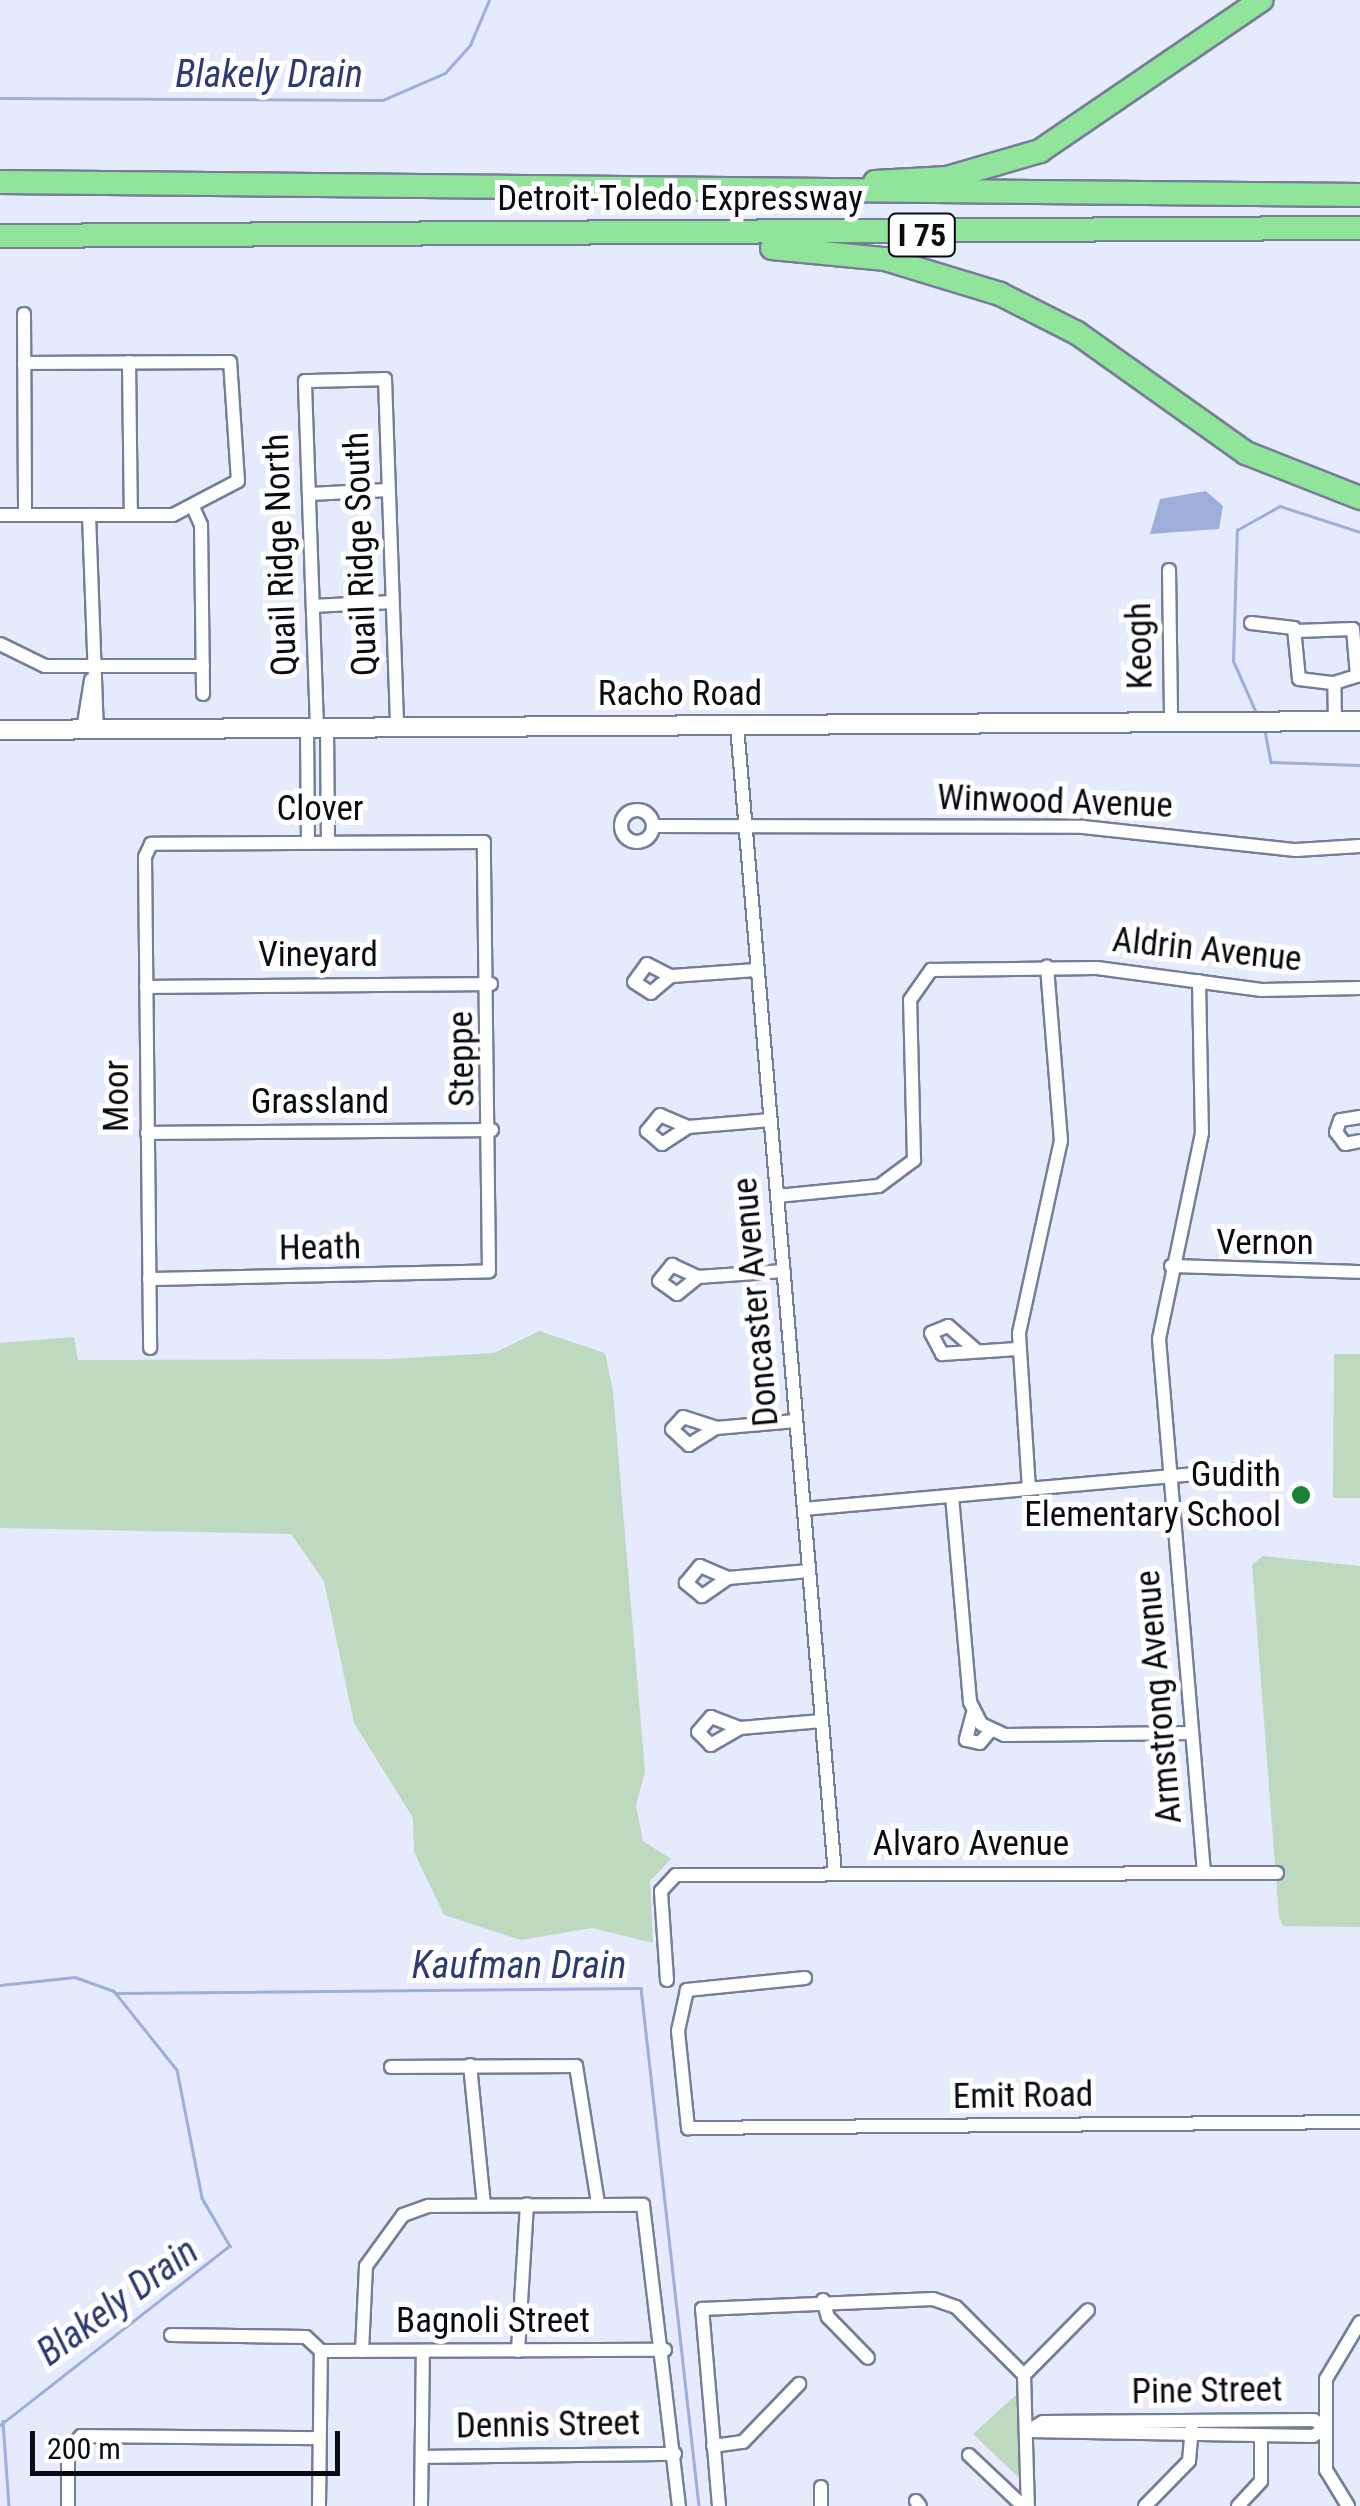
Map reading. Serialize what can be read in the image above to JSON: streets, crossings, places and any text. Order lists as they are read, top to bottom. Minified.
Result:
{"streets":{"highway":["Detroit-Toledo Expressway","I 75"],"street":["Quail Ridge South","Quail Ridge North","Keogh","Racho Road","Winwood Avenue","Clover","Aldrin Avenue","Vineyard","Steppe","Moor","Grassland","Vernon","Heath","Doncaster Avenue","Armstrong Avenue","Alvaro Avenue","Emit Road","Bagnoli Street","Pine Street","Dennis Street"]},"crossings":[["Quail Ridge South","Quail Ridge North"],["Quail Ridge South","Racho Road"],["Quail Ridge North","Racho Road"],["Keogh","Racho Road"],["Racho Road","Doncaster Avenue"],["Winwood Avenue","Doncaster Avenue"],["Clover","Steppe"],["Clover","Moor"],["Aldrin Avenue","Doncaster Avenue"],["Aldrin Avenue","Armstrong Avenue"],["Vineyard","Steppe"],["Vineyard","Moor"],["Steppe","Grassland"],["Steppe","Heath"],["Moor","Grassland"],["Moor","Heath"],["Vernon","Armstrong Avenue"],["Doncaster Avenue","Alvaro Avenue"],["Armstrong Avenue","Alvaro Avenue"]],"water":["Blakely Drain","Kaufman Drain"],"places":["Gudith Elementary School"],"scale_bar":"200 m"}
